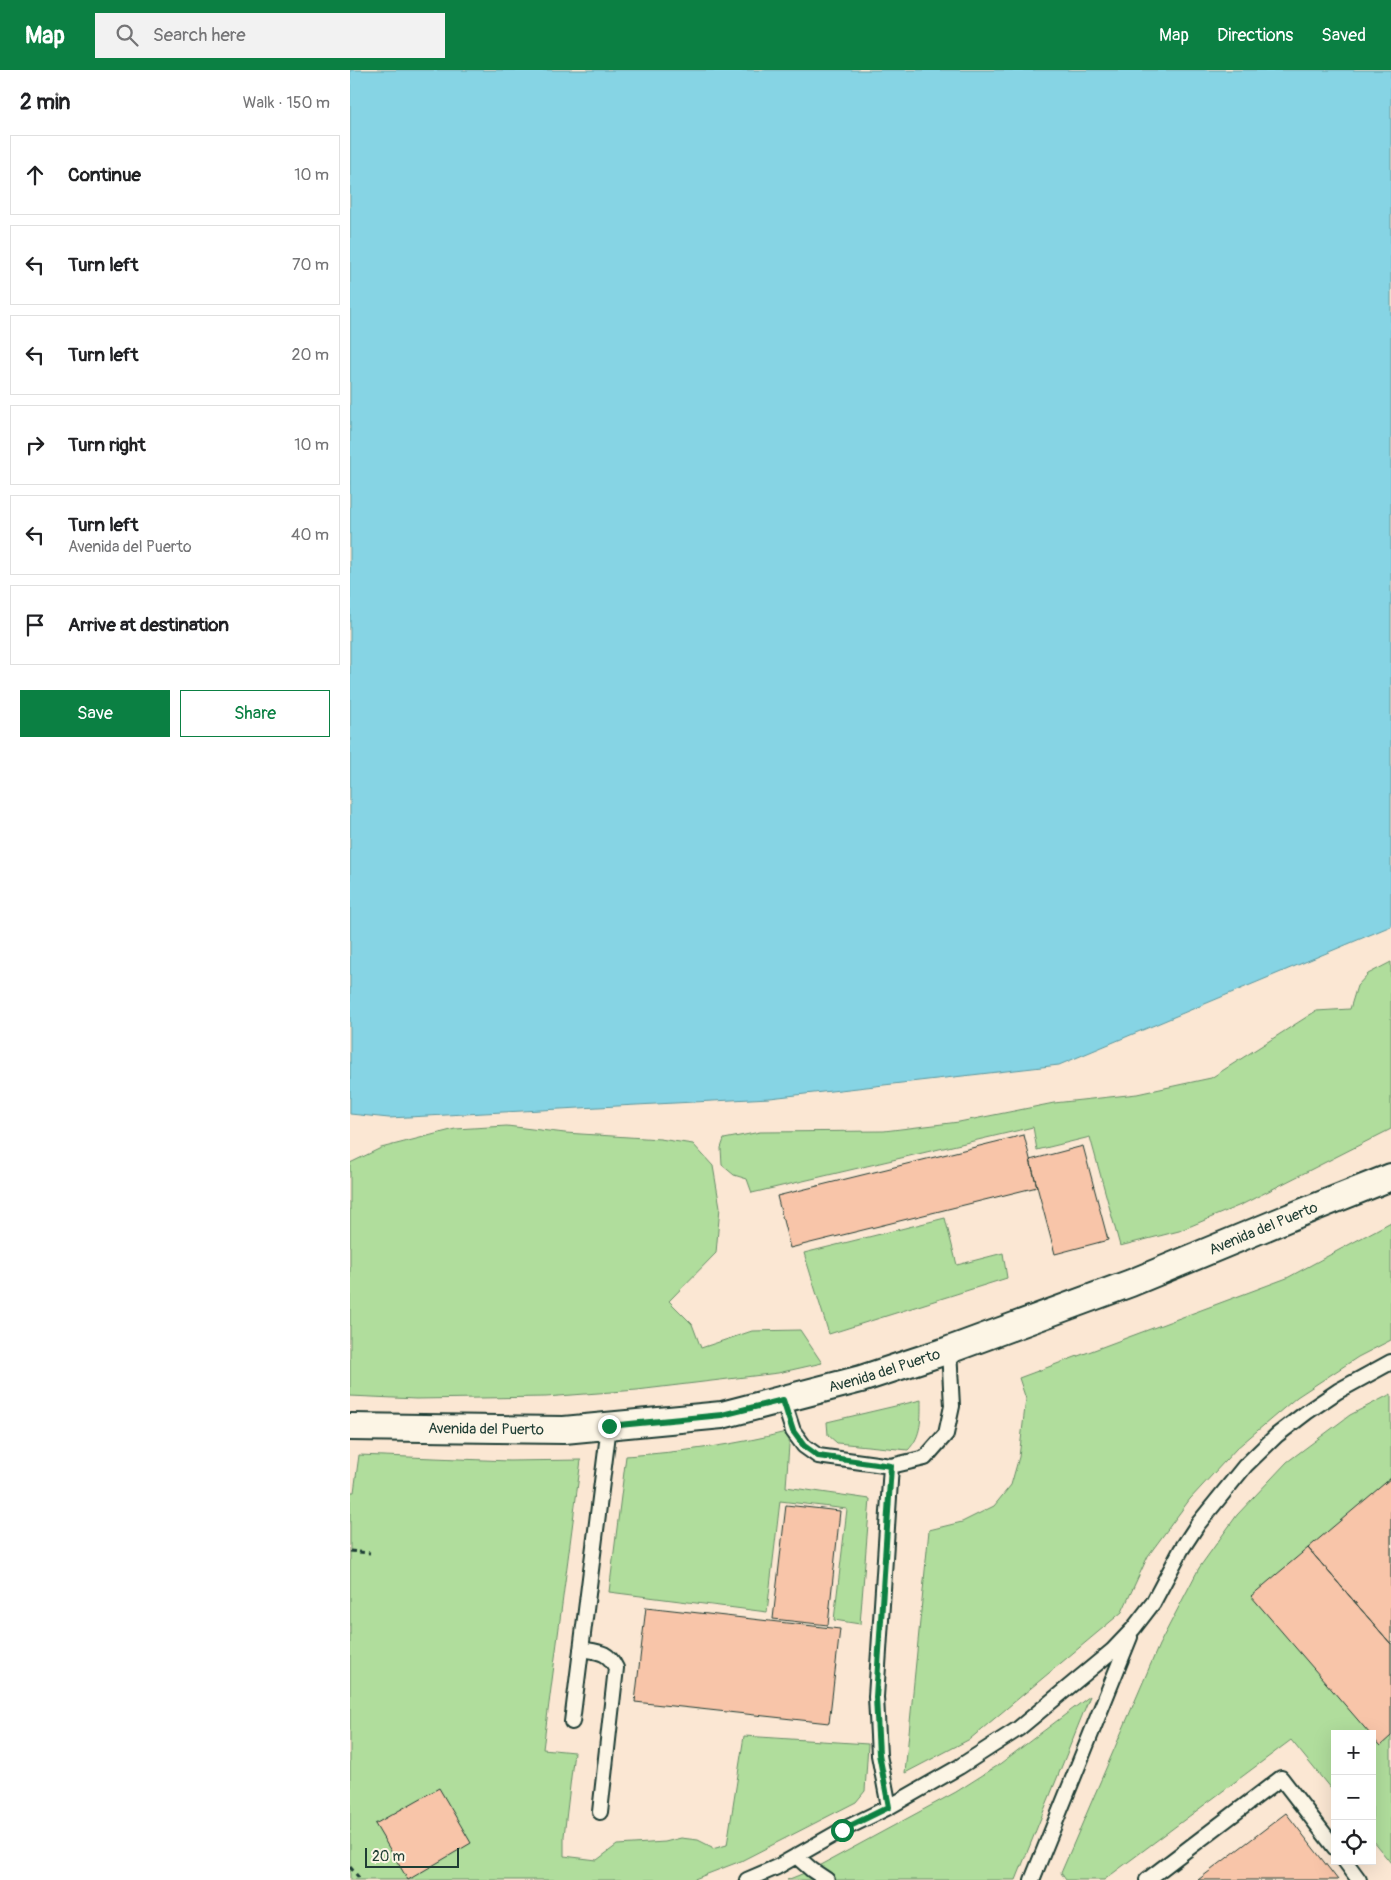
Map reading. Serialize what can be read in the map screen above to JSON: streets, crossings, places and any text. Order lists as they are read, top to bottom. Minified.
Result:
{"streets":{"street":["Avenida del Puerto"]},"scale_bar":"20 m","page":{"header":"Map","search":"Search here","nav":["Map","Directions","Saved"],"heading":["2 min","Walk · 150 m"],"list":[["Continue","10 m"],["Turn left","70 m"],["Turn left","20 m"],["Turn right","10 m"],["Turn left","Avenida del Puerto","40 m"],"Arrive at destination"],"buttons":["Save","Share"],"map_buttons":["+","−"],"scale":"20 m"}}
